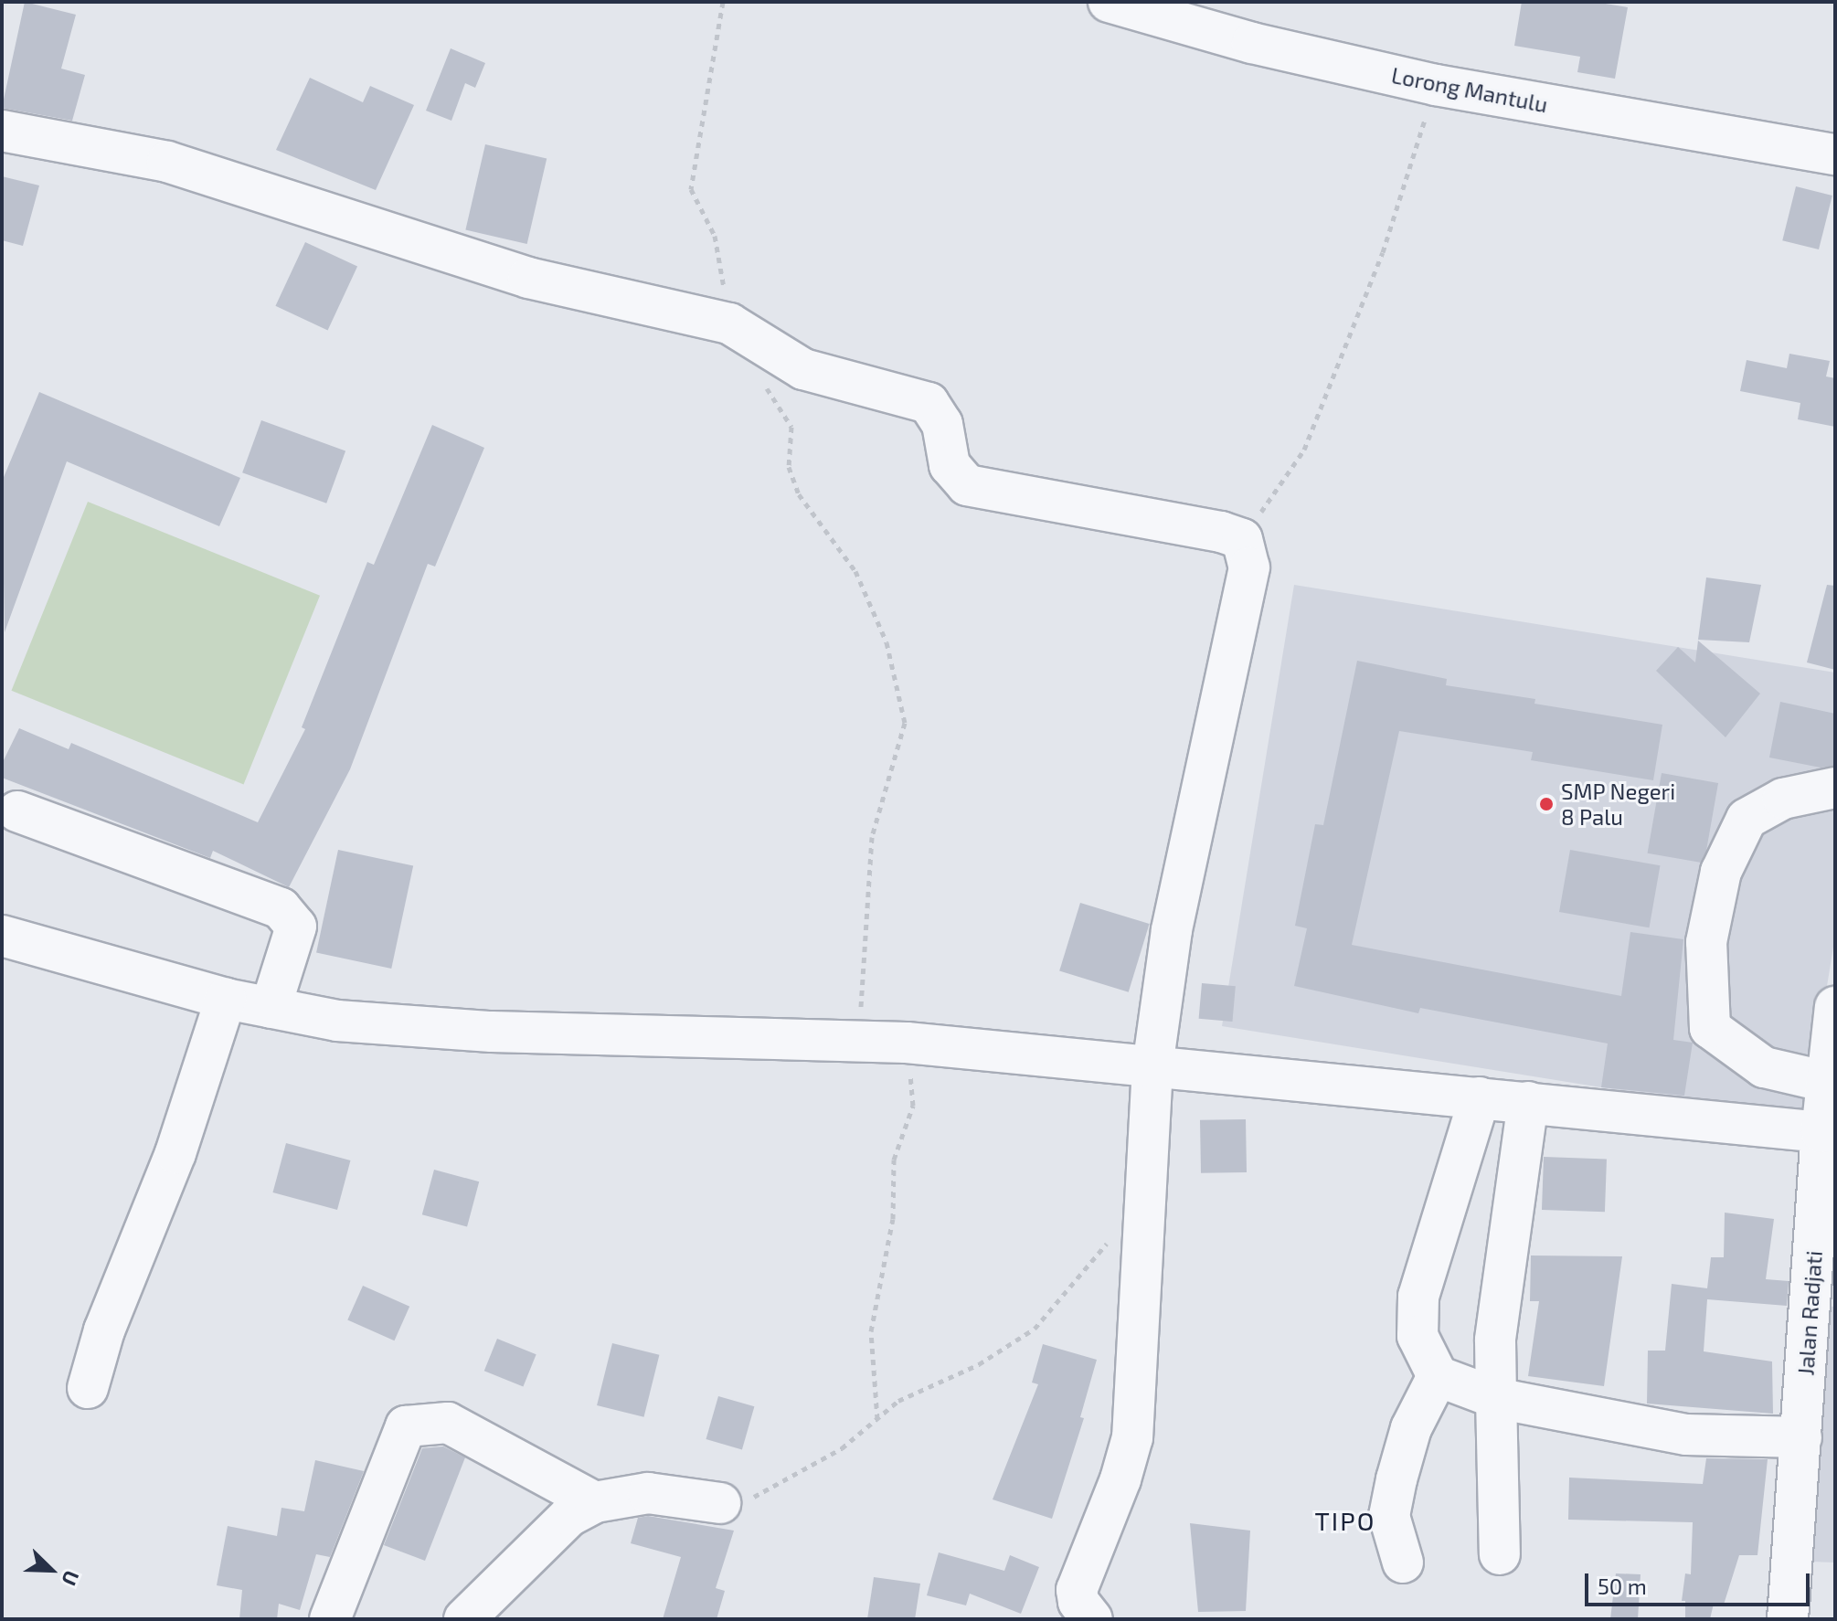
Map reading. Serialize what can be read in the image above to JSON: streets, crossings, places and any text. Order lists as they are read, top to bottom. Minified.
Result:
{"streets":{"street":["Lorong Mantulu","Jalan Radjati"]},"districts":["TIPO"],"places":["SMP Negeri 8 Palu"],"scale_bar":"50 m","north":"bottom right"}
